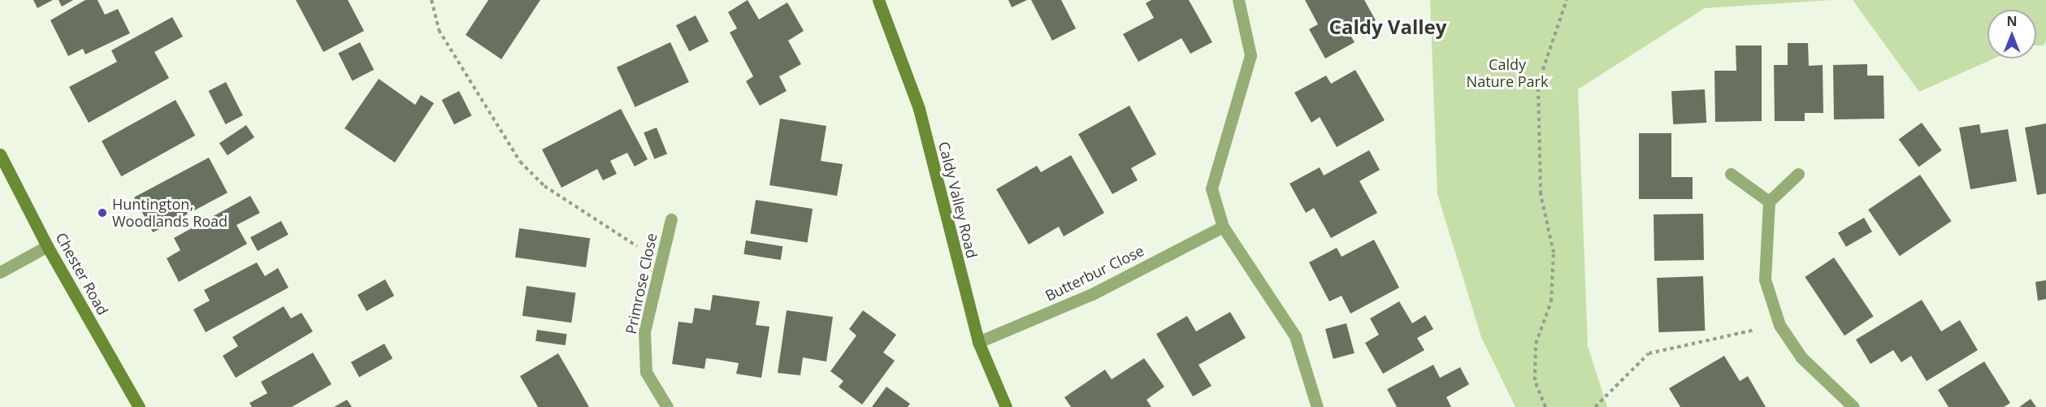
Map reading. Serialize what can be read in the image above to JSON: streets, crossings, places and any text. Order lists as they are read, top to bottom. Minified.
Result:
{"streets":{"street":["Caldy Valley Road","Butterbur Close","Chester Road","Primrose Close"]},"crossings":[["Caldy Valley Road","Butterbur Close"]],"districts":["Caldy Valley"],"parks":["Caldy Nature Park"],"places":["Huntington, Woodlands Road"],"north":"top"}
